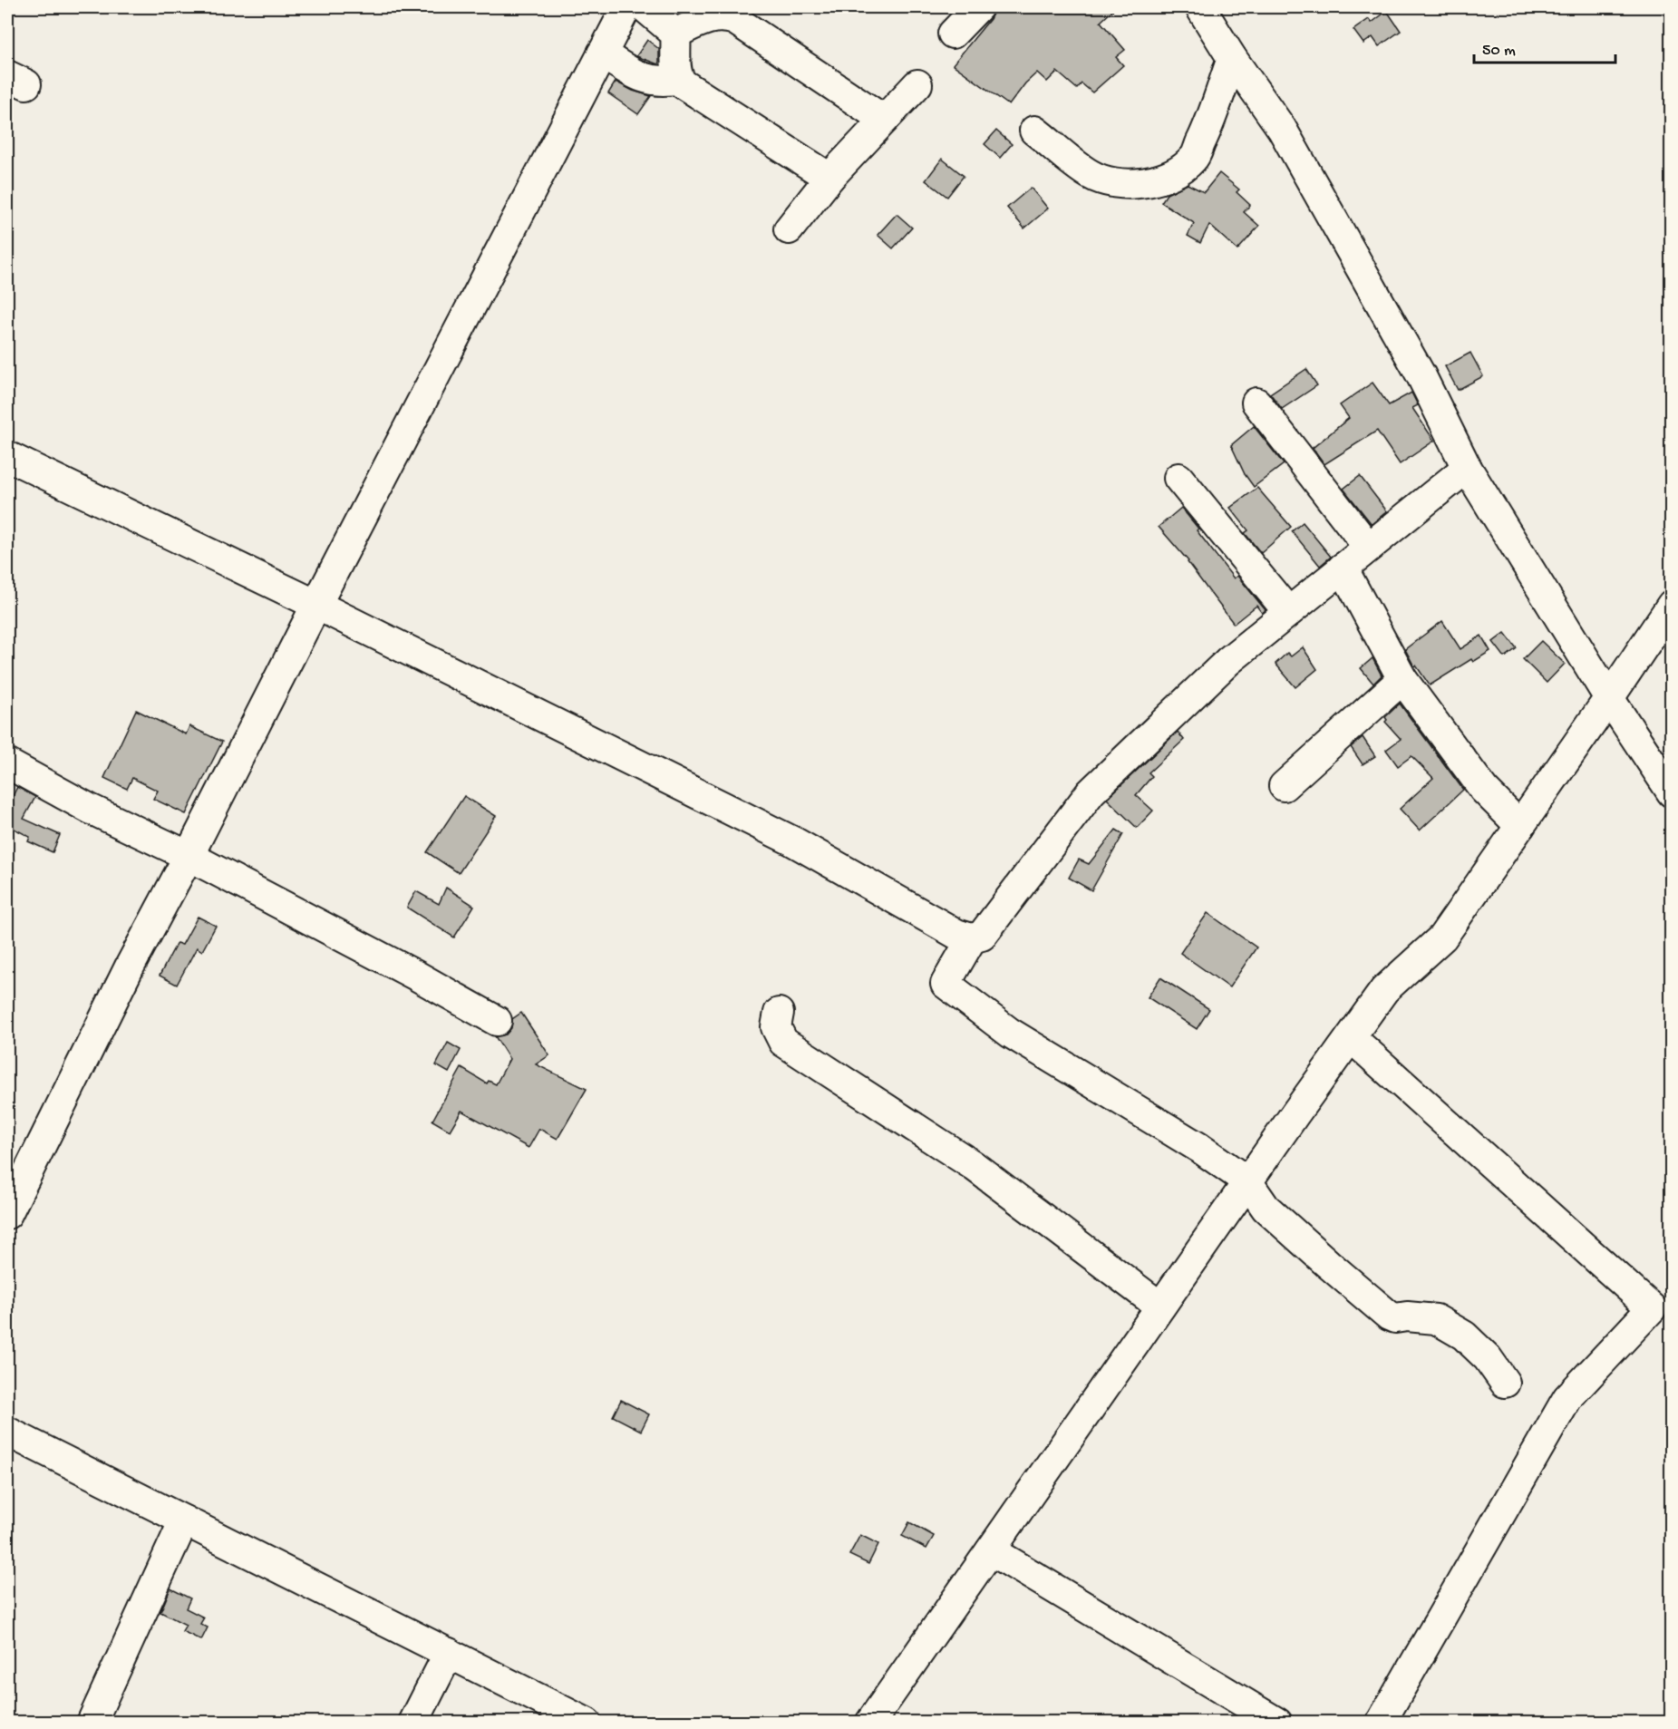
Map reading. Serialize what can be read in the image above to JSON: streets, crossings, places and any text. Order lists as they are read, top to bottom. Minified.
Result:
{"scale_bar":"50 m"}
